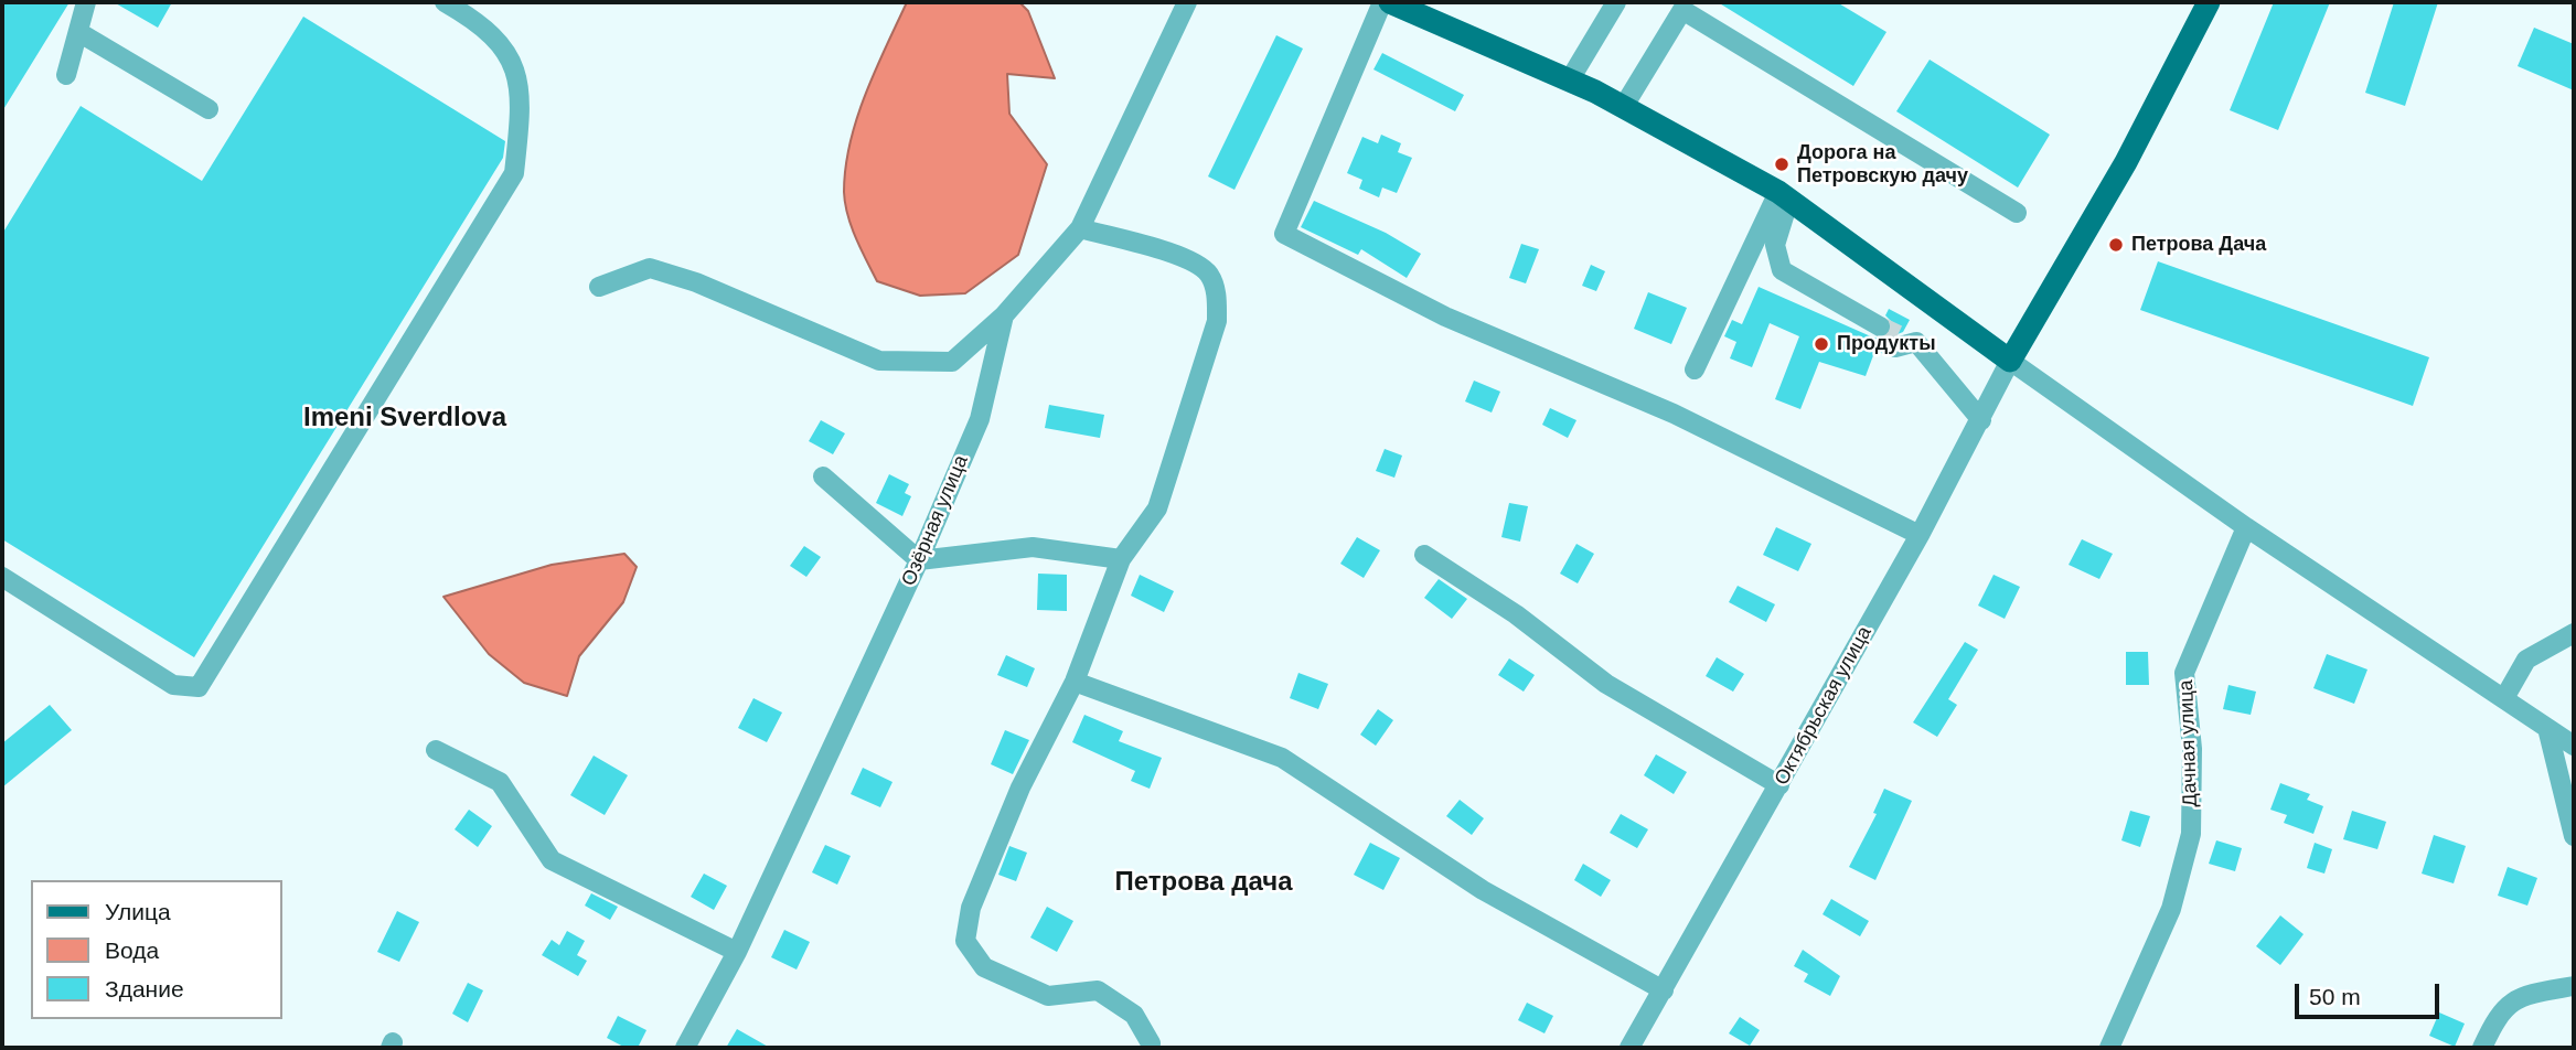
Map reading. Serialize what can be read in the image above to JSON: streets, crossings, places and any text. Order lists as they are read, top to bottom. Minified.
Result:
{"streets":{"street":["Озёрная улица","Октябрьская улица","Дачная улица"]},"districts":["Imeni Sverdlova","Петрова дача"],"places":["Дорога на Петровскую дачу","Петрова Дача","Продукты"],"legend":["Улица","Вода","Здание"],"scale_bar":"50 m"}
